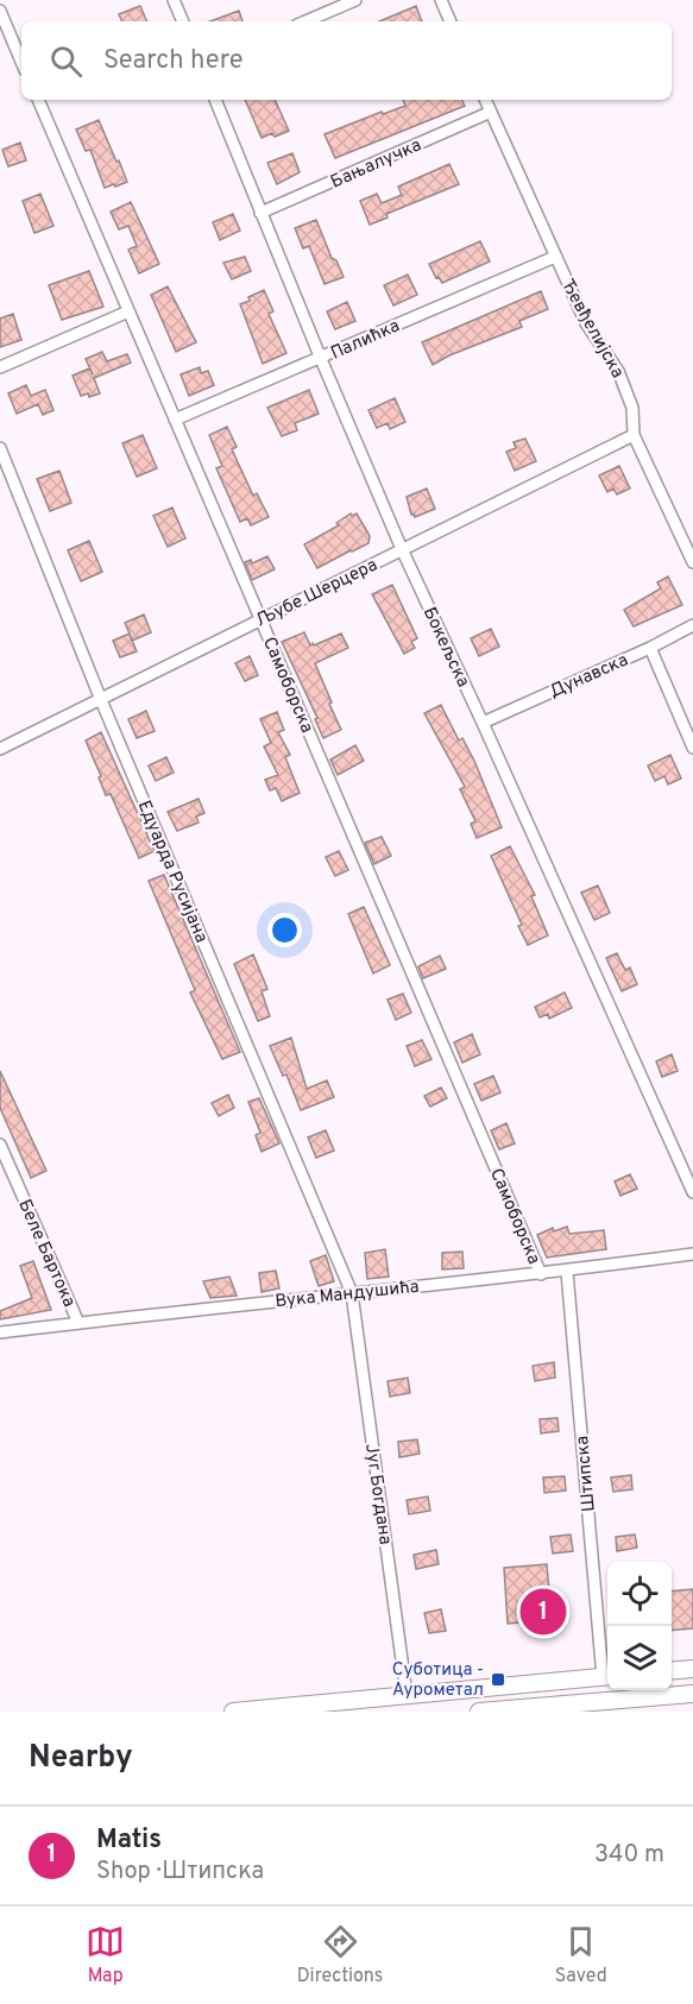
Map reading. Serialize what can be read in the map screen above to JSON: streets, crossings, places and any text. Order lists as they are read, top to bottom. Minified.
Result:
{"streets":{"street":["Бањалучка","Ђевђелијска","Палићка","Љубе Шерцера","Бокељска","Дунавска","Самоборска","Едуарда Русијана","Беле Бартока","Вука Мандушића","Штипска","Југ Богдана"]},"crossings":[["Бањалучка","Ђевђелијска"],["Бањалучка","Бокељска"],["Ђевђелијска","Палићка"],["Ђевђелијска","Љубе Шерцера"],["Палићка","Бокељска"],["Палићка","Самоборска"],["Љубе Шерцера","Бокељска"],["Љубе Шерцера","Самоборска"],["Љубе Шерцера","Едуарда Русијана"],["Бокељска","Дунавска"],["Самоборска","Вука Мандушића"],["Едуарда Русијана","Вука Мандушића"],["Едуарда Русијана","Југ Богдана"],["Беле Бартока","Вука Мандушића"],["Вука Мандушића","Штипска"],["Вука Мандушића","Југ Богдана"]],"places":{"transit":["Суботица - Аурометал"]},"page":{"search":"Search here","pins":"1","heading":"Nearby","list":[{"mark":"1","name":"Matis","note":"Shop · Штипска","value":"340 m"}],"nav":["Map","Directions","Saved"]}}
